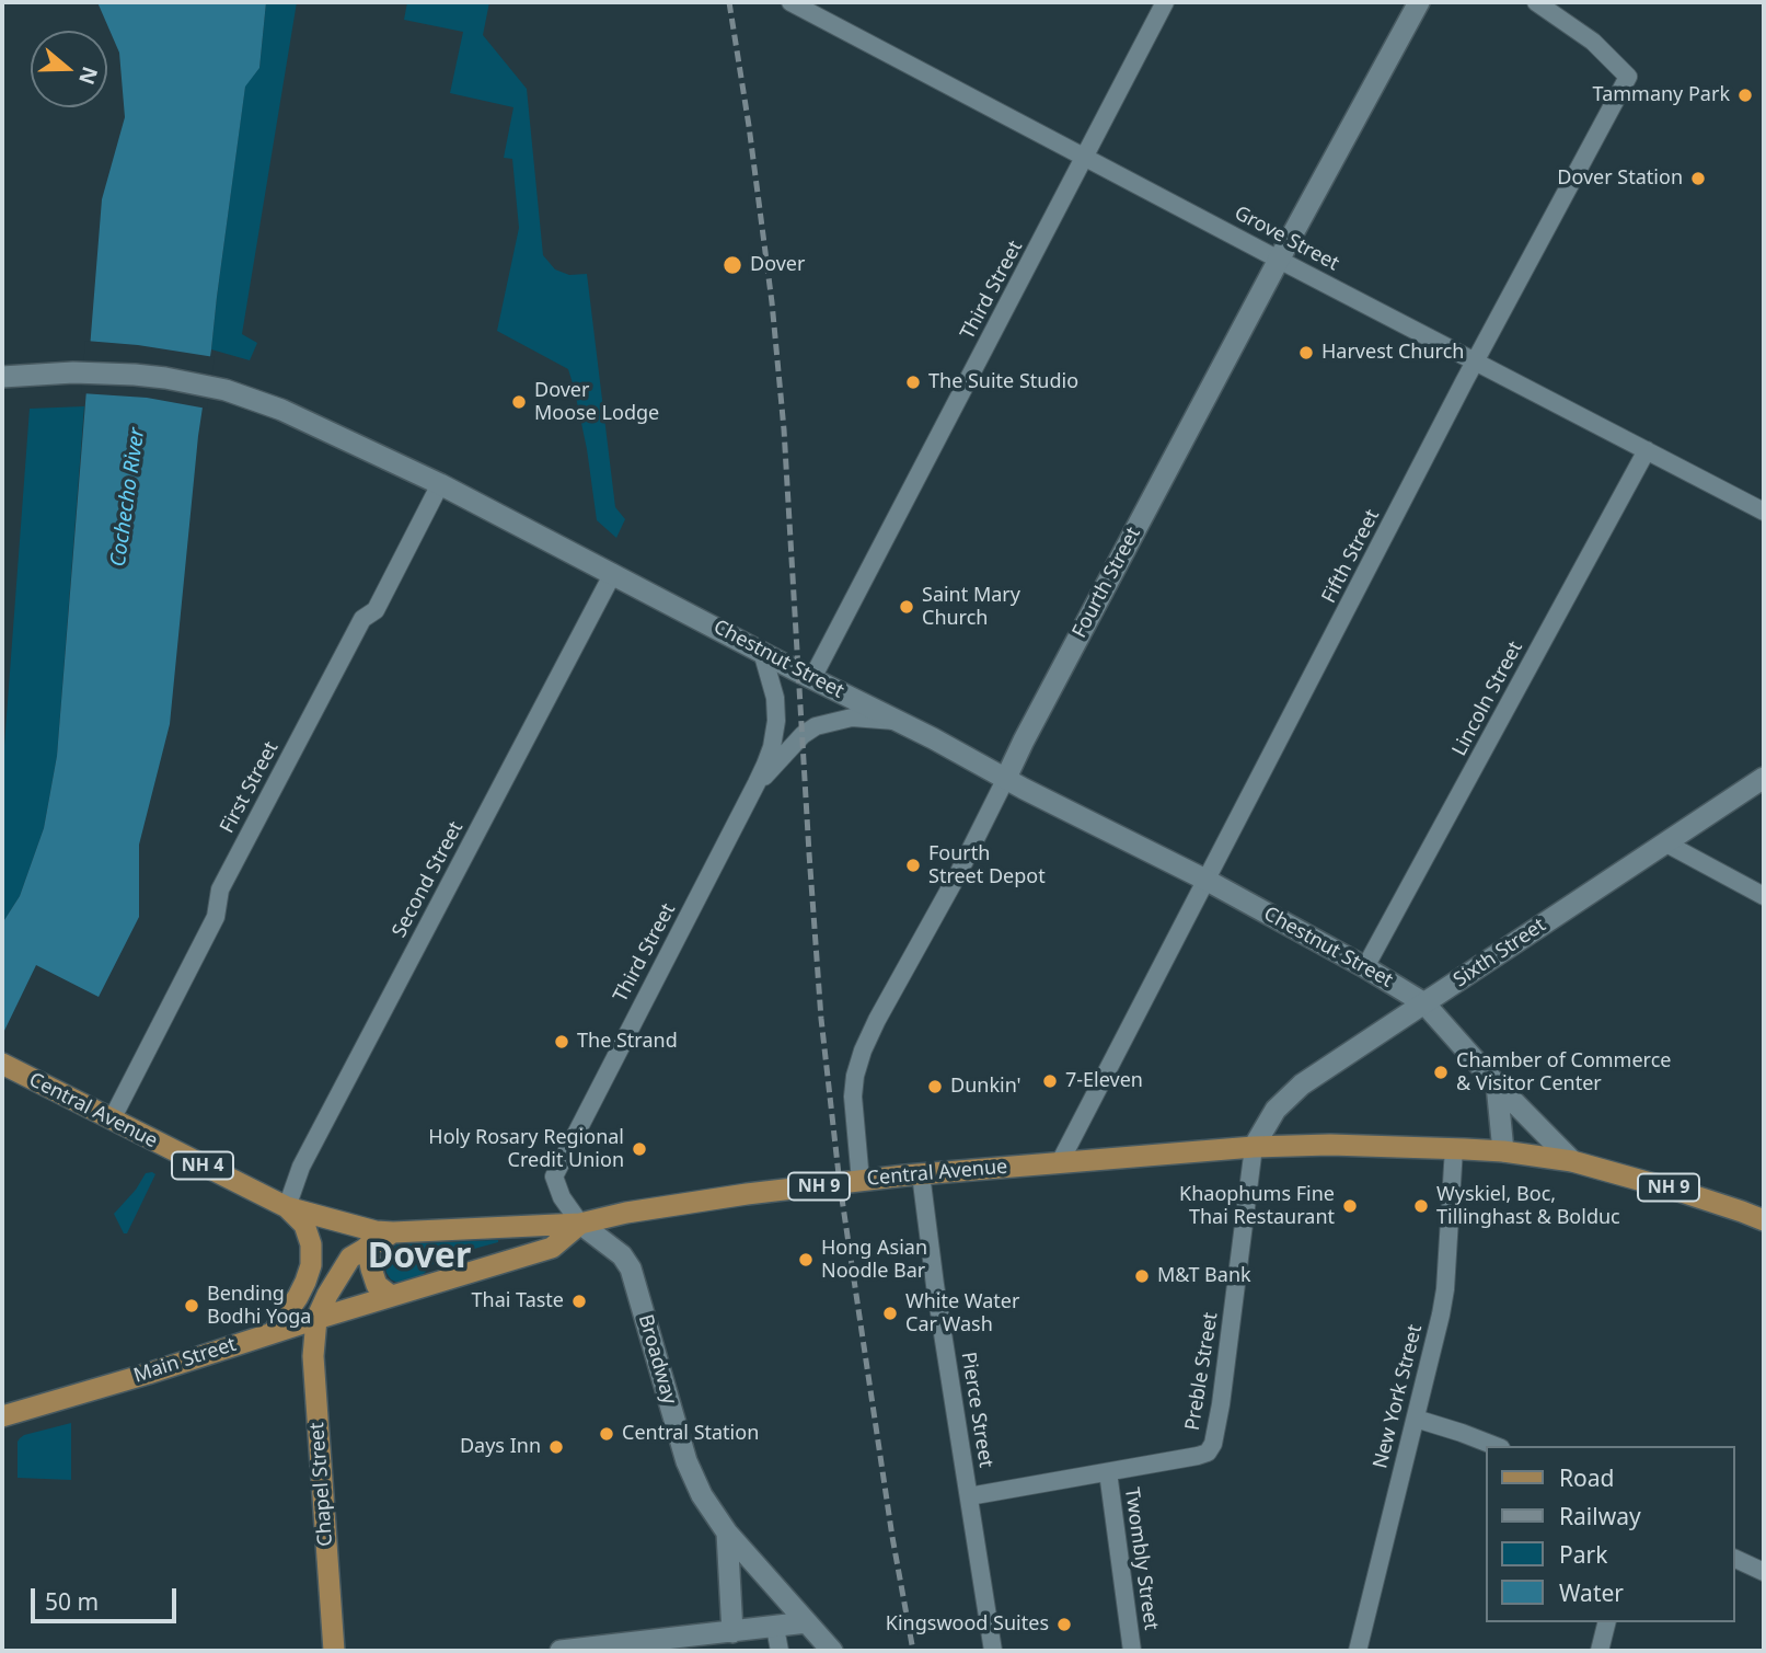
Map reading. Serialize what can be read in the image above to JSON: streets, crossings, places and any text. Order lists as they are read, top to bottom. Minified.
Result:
{"streets":{"main road":["Central Avenue","NH 4","NH 9","Main Street","Chapel Street"],"street":["Grove Street","Third Street","Fifth Street","Fourth Street","Chestnut Street","Lincoln Street","First Street","Second Street","Sixth Street","Broadway","Preble Street","New York Street","Pierce Street","Twombly Street"]},"crossings":[["Grove Street","Third Street"],["Grove Street","Fifth Street"],["Grove Street","Fourth Street"],["Grove Street","Lincoln Street"],["Third Street","Chestnut Street"],["Third Street","Central Avenue"],["Third Street","Broadway"],["Third Street","Main Street"],["Fifth Street","Chestnut Street"],["Fifth Street","Central Avenue"],["Fourth Street","Chestnut Street"],["Fourth Street","Central Avenue"],["Chestnut Street","Lincoln Street"],["Chestnut Street","First Street"],["Chestnut Street","Second Street"],["Chestnut Street","Sixth Street"],["Chestnut Street","Central Avenue"],["First Street","Central Avenue"],["Second Street","Central Avenue"],["Sixth Street","Central Avenue"],["Sixth Street","Preble Street"],["Central Avenue","Broadway"],["Central Avenue","Main Street"],["Central Avenue","Preble Street"],["Central Avenue","New York Street"],["Central Avenue","Pierce Street"],["Broadway","Main Street"],["Main Street","Chapel Street"],["Preble Street","Pierce Street"],["Preble Street","Twombly Street"]],"districts":["Dover"],"water":["Cochecho River"],"places":["Tammany Park","Dover Station","Dover","Harvest Church","The Suite Studio","Dover Moose Lodge","Saint Mary Church","Fourth Street Depot","The Strand","Chamber of Commerce & Visitor Center","7-Eleven","Dunkin'","Holy Rosary Regional Credit Union","Khaophums Fine Thai Restaurant","Wyskiel, Boc, Tillinghast & Bolduc","Hong Asian Noodle Bar","M&T Bank","Thai Taste","Bending Bodhi Yoga","White Water Car Wash","Central Station","Days Inn","Kingswood Suites"],"legend":["Road","Railway","Park","Water"],"scale_bar":"50 m","north":"right"}
